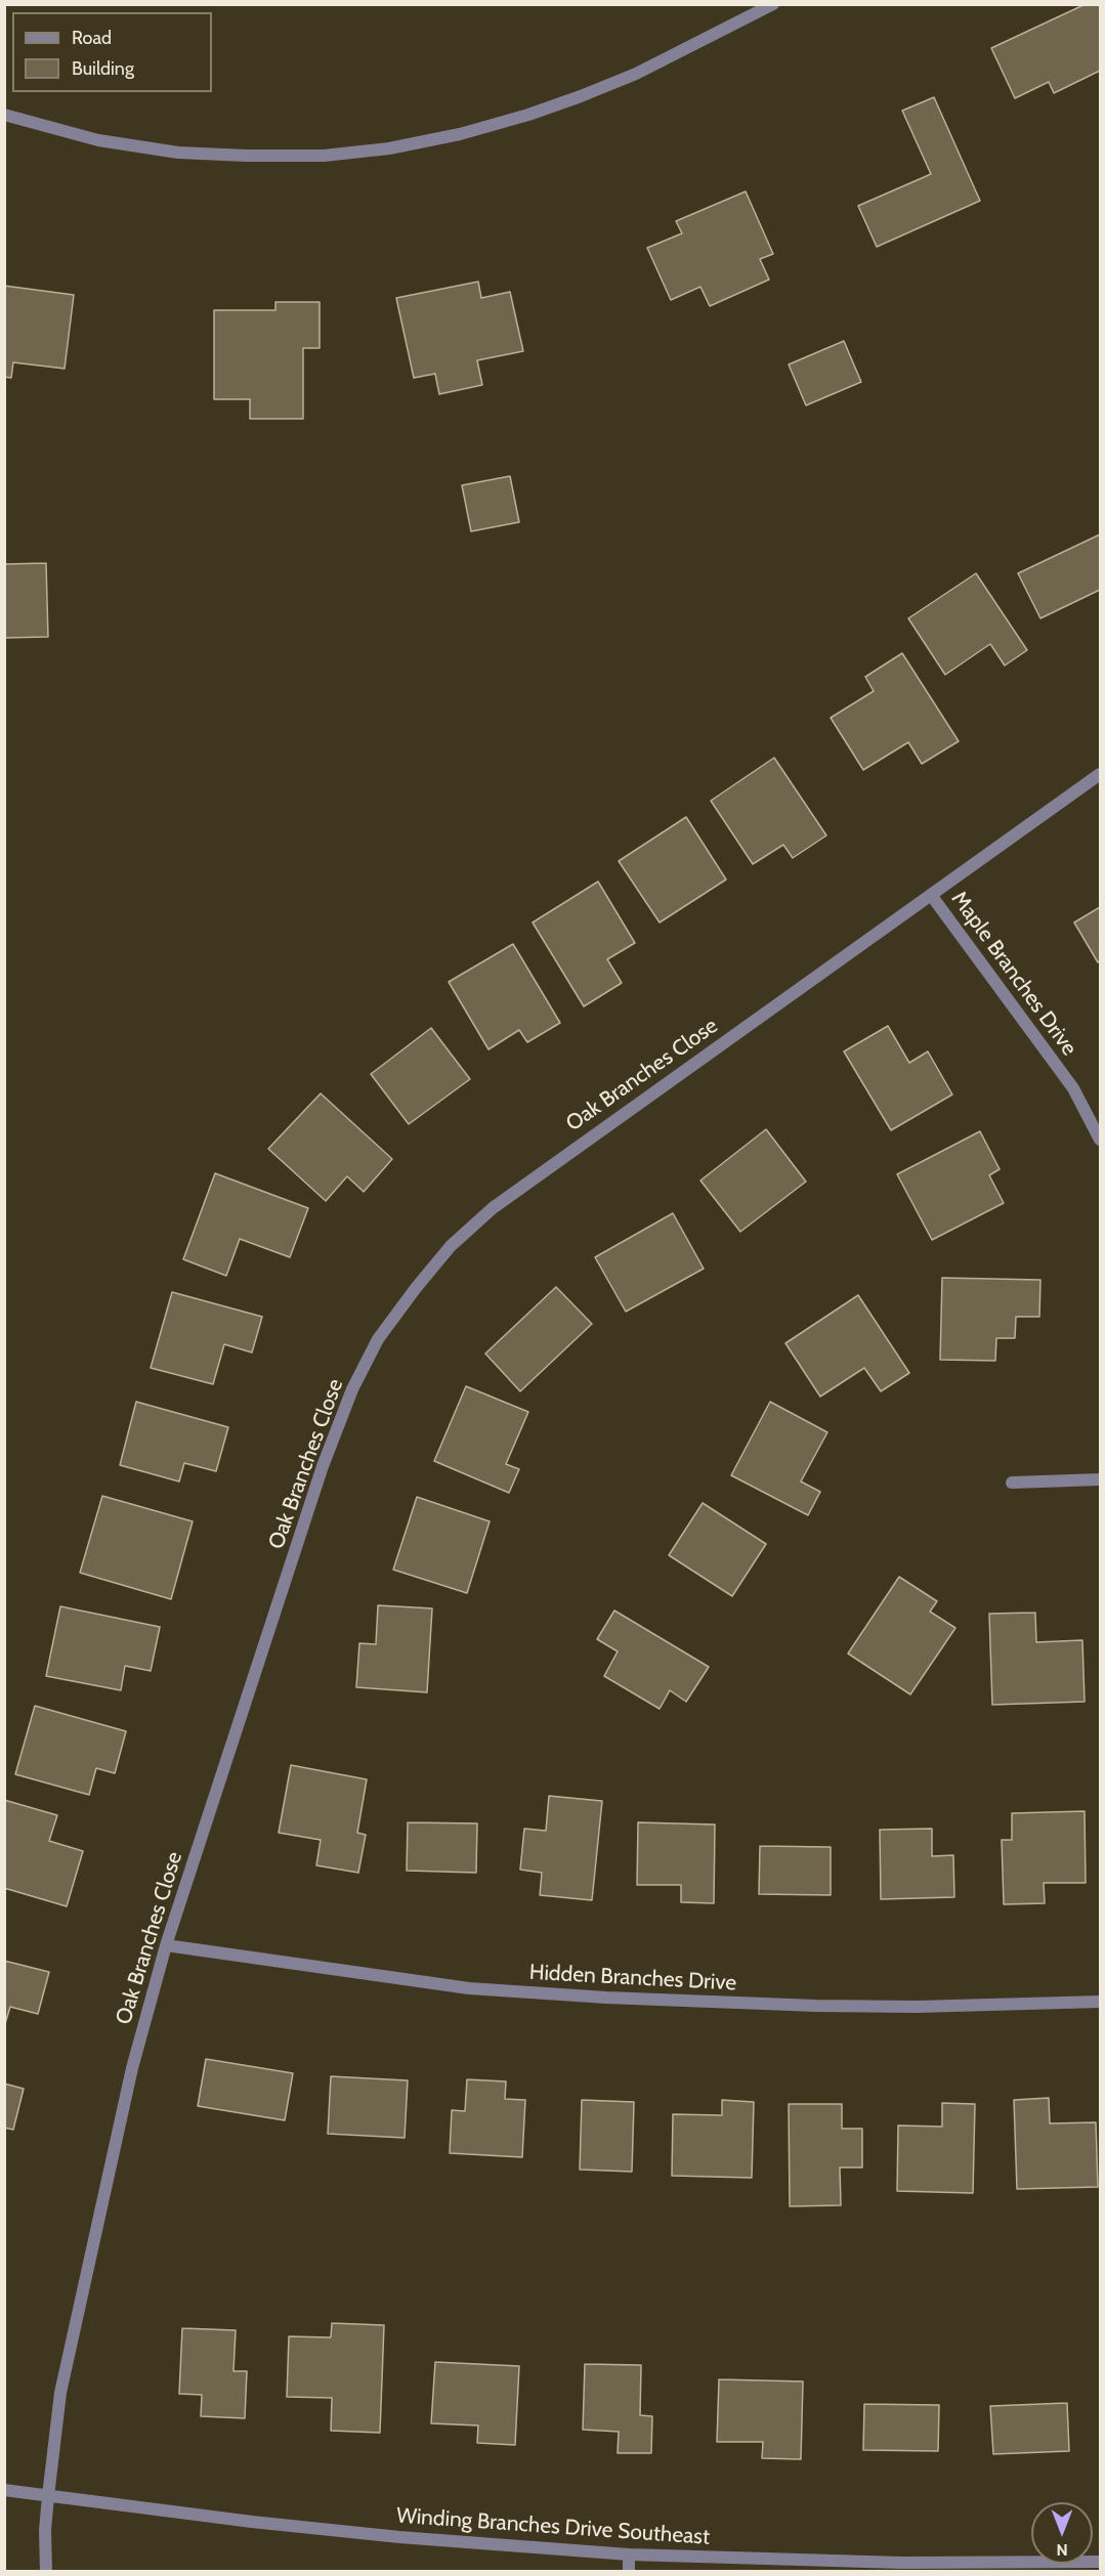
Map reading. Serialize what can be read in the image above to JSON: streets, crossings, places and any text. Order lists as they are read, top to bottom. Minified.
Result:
{"streets":{"street":["Maple Branches Drive","Oak Branches Close","Hidden Branches Drive","Winding Branches Drive Southeast"]},"crossings":[["Maple Branches Drive","Oak Branches Close"],["Oak Branches Close","Hidden Branches Drive"],["Oak Branches Close","Winding Branches Drive Southeast"]],"legend":["Road","Building"],"north":"bottom"}
